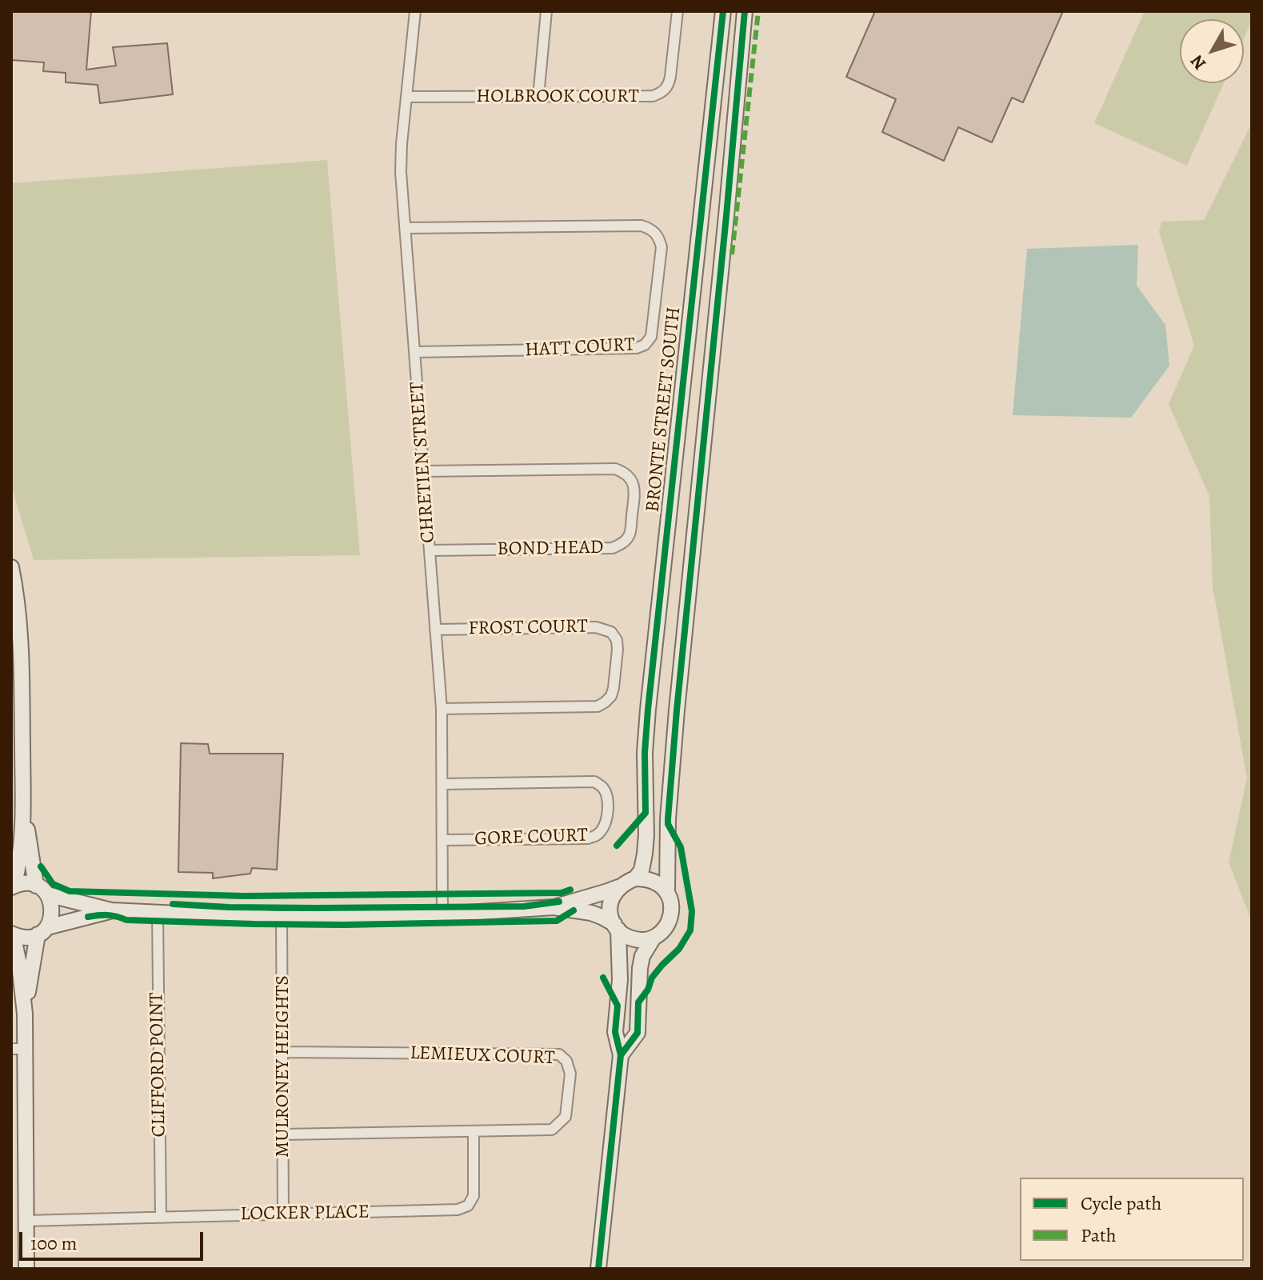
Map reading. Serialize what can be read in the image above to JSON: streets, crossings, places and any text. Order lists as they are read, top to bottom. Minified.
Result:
{"streets":{"main road":["BRONTE STREET SOUTH"],"street":["HOLBROOK COURT","HATT COURT","CHRETIEN STREET","BOND HEAD","FROST COURT","GORE COURT","LEMIEUX COURT","CLIFFORD POINT","MULRONEY HEIGHTS","LOCKER PLACE"]},"crossings":[["HOLBROOK COURT","CHRETIEN STREET"],["HATT COURT","CHRETIEN STREET"],["CHRETIEN STREET","BOND HEAD"],["CHRETIEN STREET","FROST COURT"],["CHRETIEN STREET","GORE COURT"],["LEMIEUX COURT","MULRONEY HEIGHTS"],["LEMIEUX COURT","LOCKER PLACE"],["CLIFFORD POINT","LOCKER PLACE"],["MULRONEY HEIGHTS","LOCKER PLACE"]],"legend":["Cycle path","Path"],"scale_bar":"100 m","north":"bottom left"}
